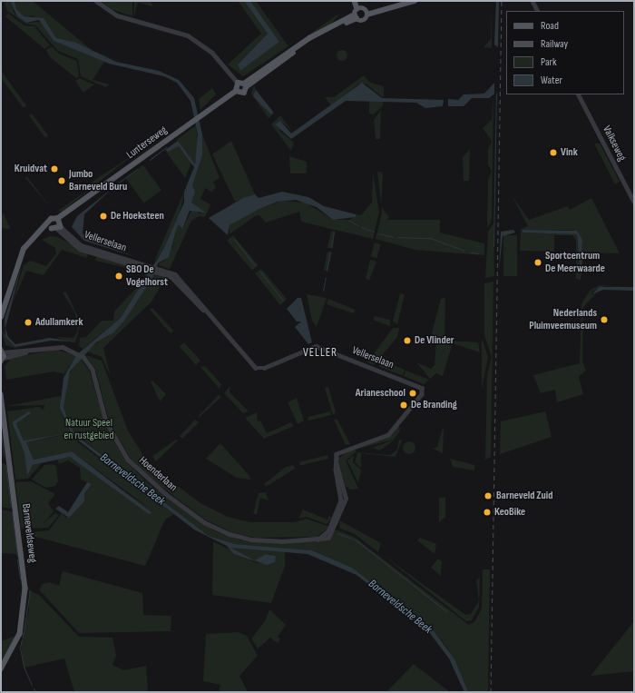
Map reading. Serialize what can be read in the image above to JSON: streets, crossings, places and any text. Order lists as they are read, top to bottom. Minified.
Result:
{"streets":{"main road":["Lunterseweg","Barneveldseweg"],"street":["Valkseweg","Vellerselaan","Hoenderlaan"]},"crossings":[["Lunterseweg","Vellerselaan"],["Vellerselaan","Hoenderlaan"]],"districts":["VELLER"],"water":["Barneveldsche Beek"],"parks":["Natuur Speel en rustgebied"],"places":["Vink","Kruidvat","Jumbo Barneveld Buru","De Hoeksteen","Sportcentrum De Meerwaarde","SBO De Vogelhorst","Nederlands Pluimveemuseum","Adullamkerk","De Vlinder","Arianeschool","De Branding","Barneveld Zuid","KeoBike"],"legend":["Road","Railway","Park","Water"]}
